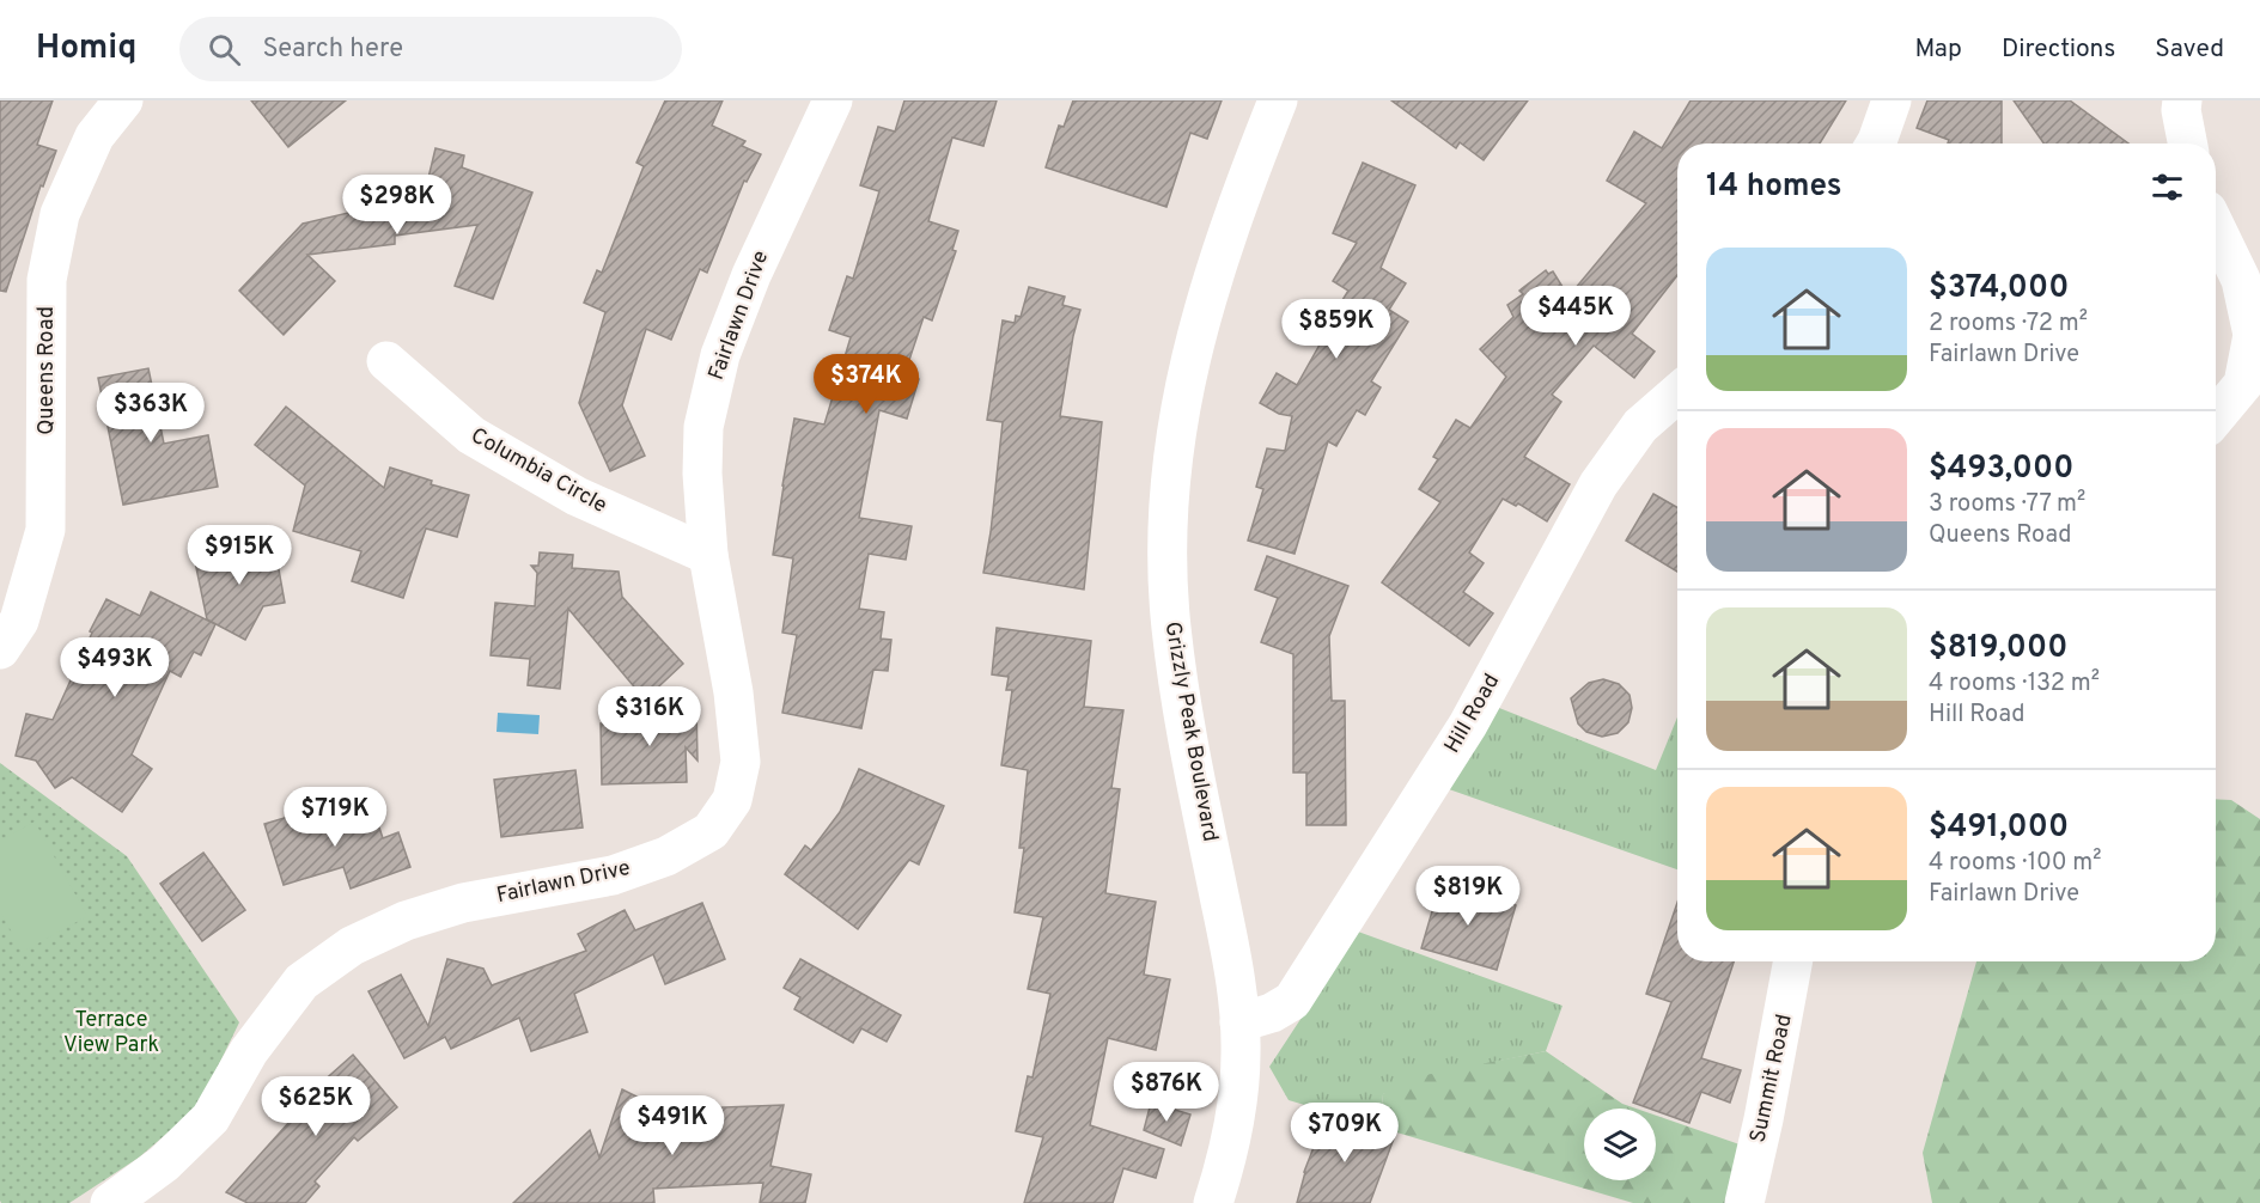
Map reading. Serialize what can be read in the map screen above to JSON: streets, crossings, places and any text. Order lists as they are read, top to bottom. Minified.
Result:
{"streets":{"street":["Fairlawn Drive","Queens Road","Columbia Circle","Hill Road","Grizzly Peak Boulevard","Summit Road"]},"crossings":[["Fairlawn Drive","Columbia Circle"],["Hill Road","Grizzly Peak Boulevard"]],"parks":["Terrace View Park"],"page":{"header":"Homiq","search":"Search here","nav":["Map","Directions","Saved"],"heading":"14 homes","price":["$298K","$445K","$859K","$374K","$363K","$915K","$493K","$316K","$719K","$819K","$876K","$625K","$491K","$709K"],"list":[{"name":"$374,000","note":"2 rooms · 72 m² · Fairlawn Drive"},{"name":"$493,000","note":"3 rooms · 77 m² · Queens Road"},{"name":"$819,000","note":"4 rooms · 132 m² · Hill Road"},{"name":"$491,000","note":"4 rooms · 100 m² · Fairlawn Drive"}]}}
